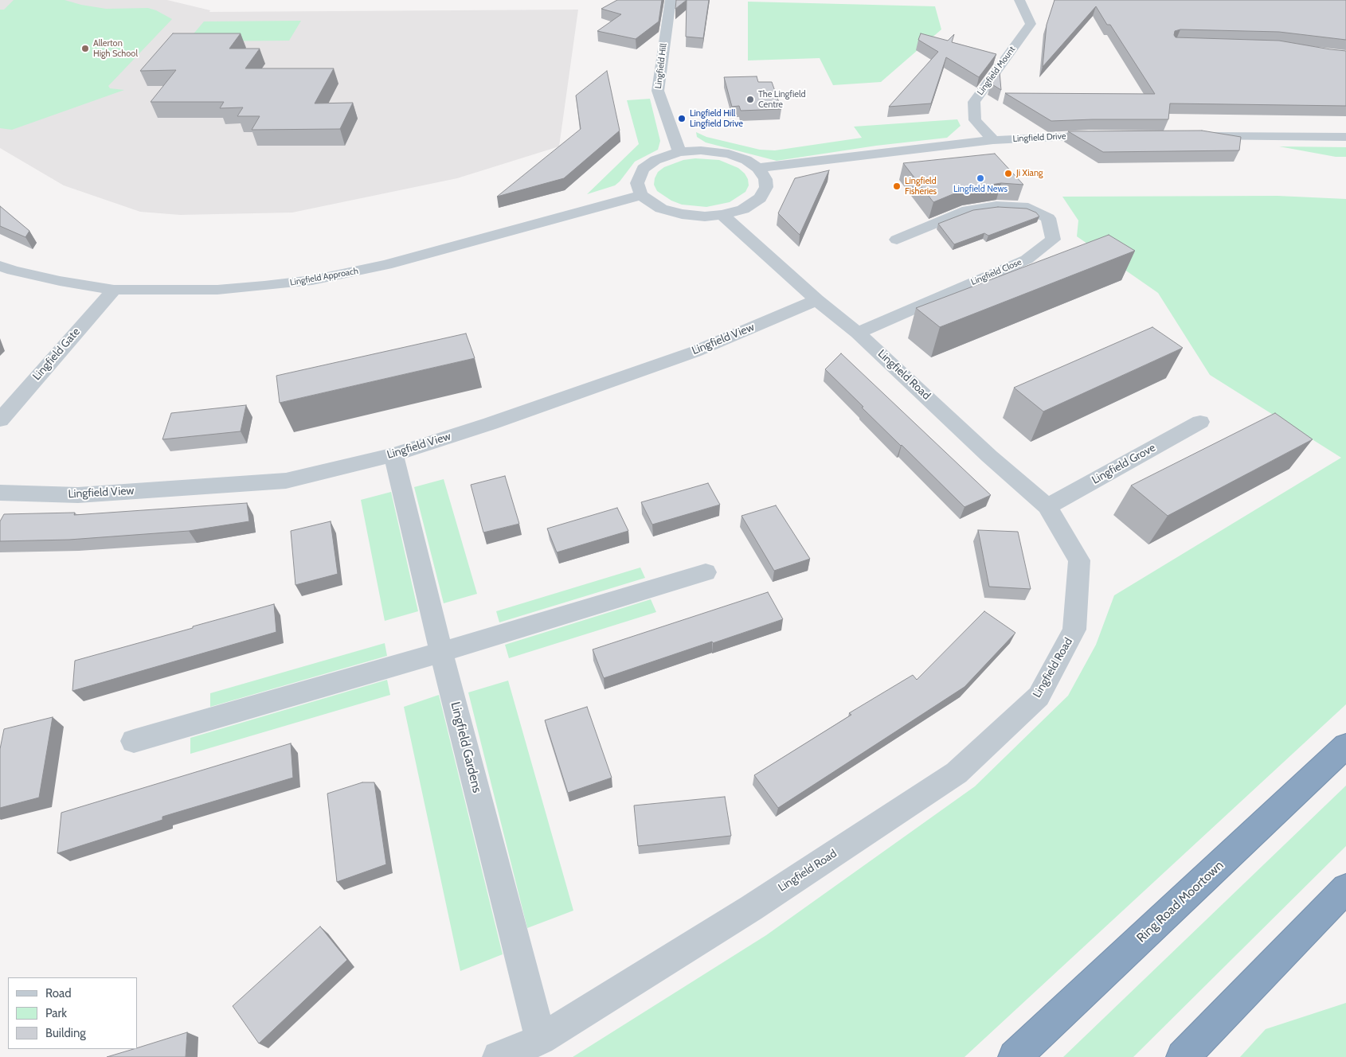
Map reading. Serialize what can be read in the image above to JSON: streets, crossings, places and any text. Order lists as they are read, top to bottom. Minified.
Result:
{"streets":{"highway":["Ring Road Moortown"],"street":["Lingfield Hill","Lingfield Mount","Lingfield Drive","Lingfield Close","Lingfield Approach","Lingfield View","Lingfield Gate","Lingfield Road","Lingfield Grove","Lingfield Gardens"]},"crossings":[["Lingfield Mount","Lingfield Drive"],["Lingfield Close","Lingfield Road"],["Lingfield Approach","Lingfield Gate"],["Lingfield View","Lingfield Road"],["Lingfield View","Lingfield Gardens"],["Lingfield Road","Lingfield Grove"],["Lingfield Road","Lingfield Gardens"]],"places":["Allerton High School","The Lingfield Centre","Lingfield Hill Lingfield Drive","Ji Xiang","Lingfield News","Lingfield Fisheries"],"legend":["Road","Park","Building"]}
